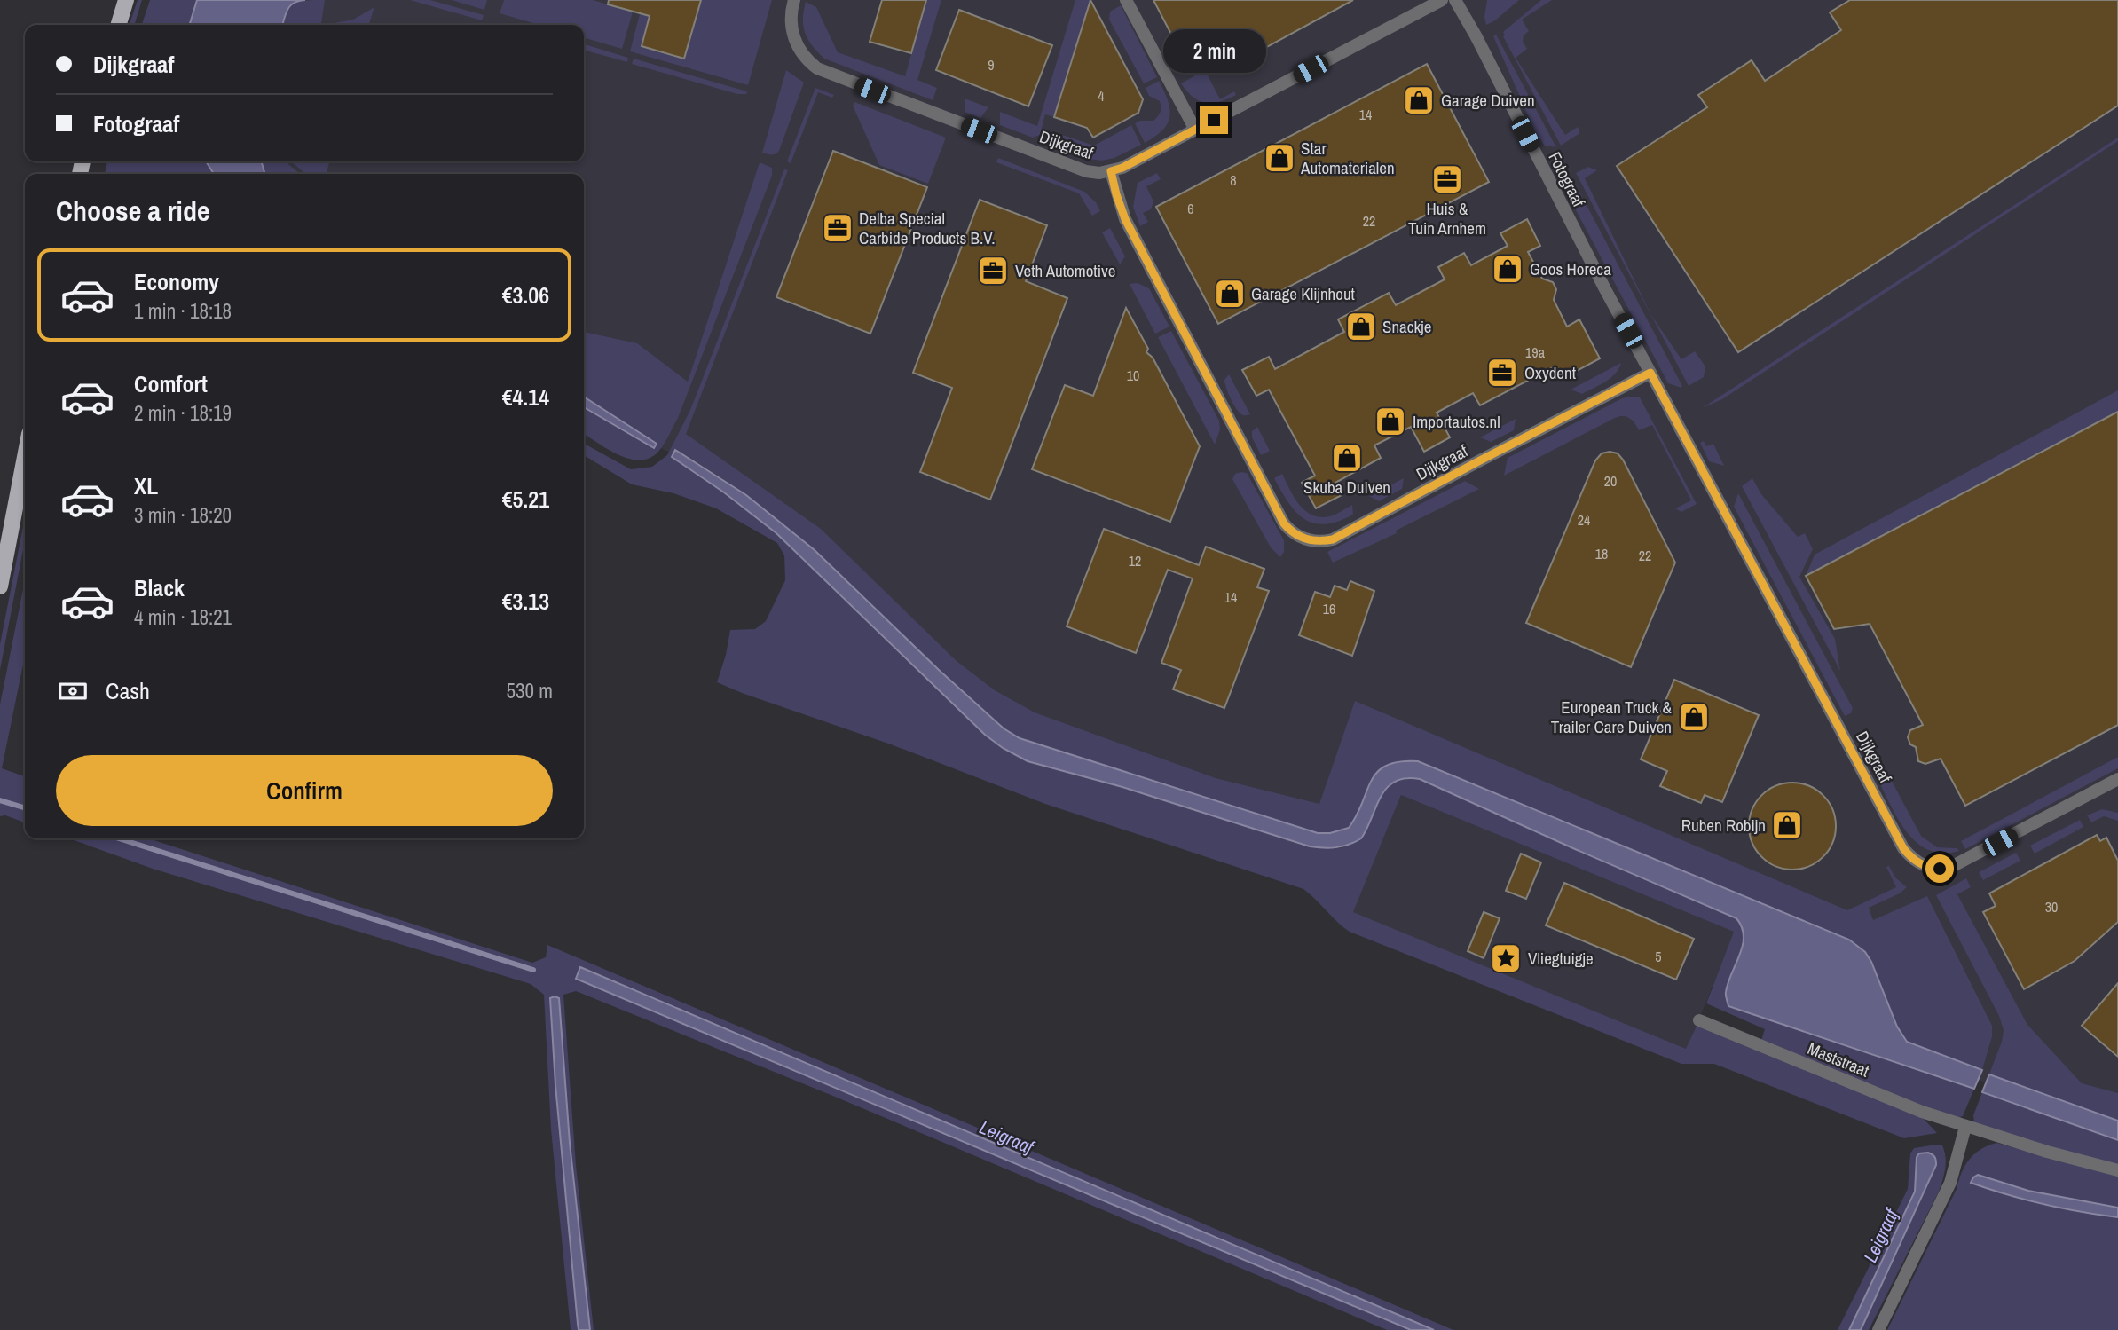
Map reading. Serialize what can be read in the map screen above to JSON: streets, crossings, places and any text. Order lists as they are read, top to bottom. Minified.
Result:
{"streets":{"street":["Dijkgraaf","Fotograaf","Maststraat"]},"crossings":[["Dijkgraaf","Fotograaf"]],"water":["Leigraaf"],"places":{"shop":["Garage Duiven","Star Automaterialen","Goos Horeca","Garage Klijnhout","Snackje","Importautos.nl","Skuba Duiven","European Truck & Trailer Care Duiven","Ruben Robijn"],"office":["Huis & Tuin Arnhem","Delba Special Carbide Products B.V.","Veth Automotive","Oxydent"],"place":["Vliegtuigje"]},"house_numbers":["9","4","14","8","6","22","19a","10","20","24","18","22","12","14","16","30","5"],"page":{"banner":["Dijkgraaf","Fotograaf"],"bubble":"2 min","heading":"Choose a ride","list":[{"name":"Economy","note":"1 min · 18:18","value":"€3.06"},{"name":"Comfort","note":"2 min · 18:19","value":"€4.14"},{"name":"XL","note":"3 min · 18:20","value":"€5.21"},{"name":"Black","note":"4 min · 18:21","value":"€3.13"}],"pay":["Cash","530 m"],"buttons":"Confirm"}}
